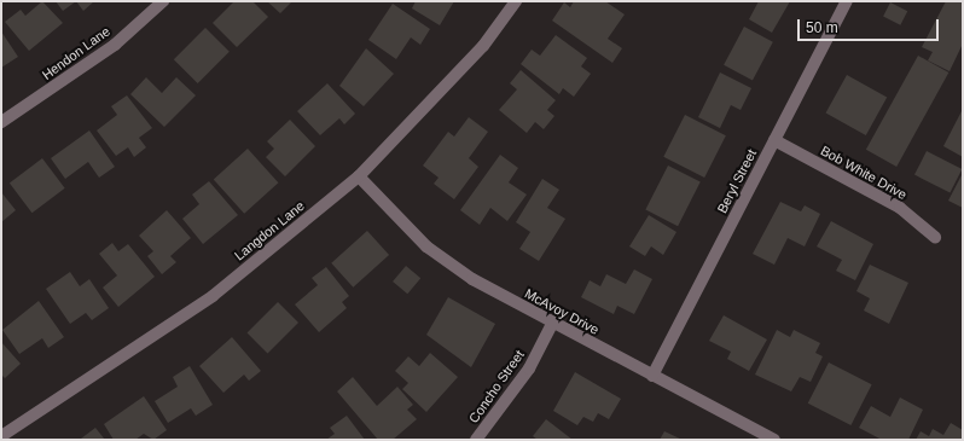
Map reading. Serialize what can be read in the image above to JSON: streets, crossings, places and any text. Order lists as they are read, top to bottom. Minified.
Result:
{"streets":{"street":["Hendon Lane","Bob White Drive","Beryl Street","Langdon Lane","McAvoy Drive","Concho Street"]},"crossings":[["Bob White Drive","Beryl Street"],["Beryl Street","McAvoy Drive"],["Langdon Lane","McAvoy Drive"],["McAvoy Drive","Concho Street"]],"scale_bar":"50 m"}
